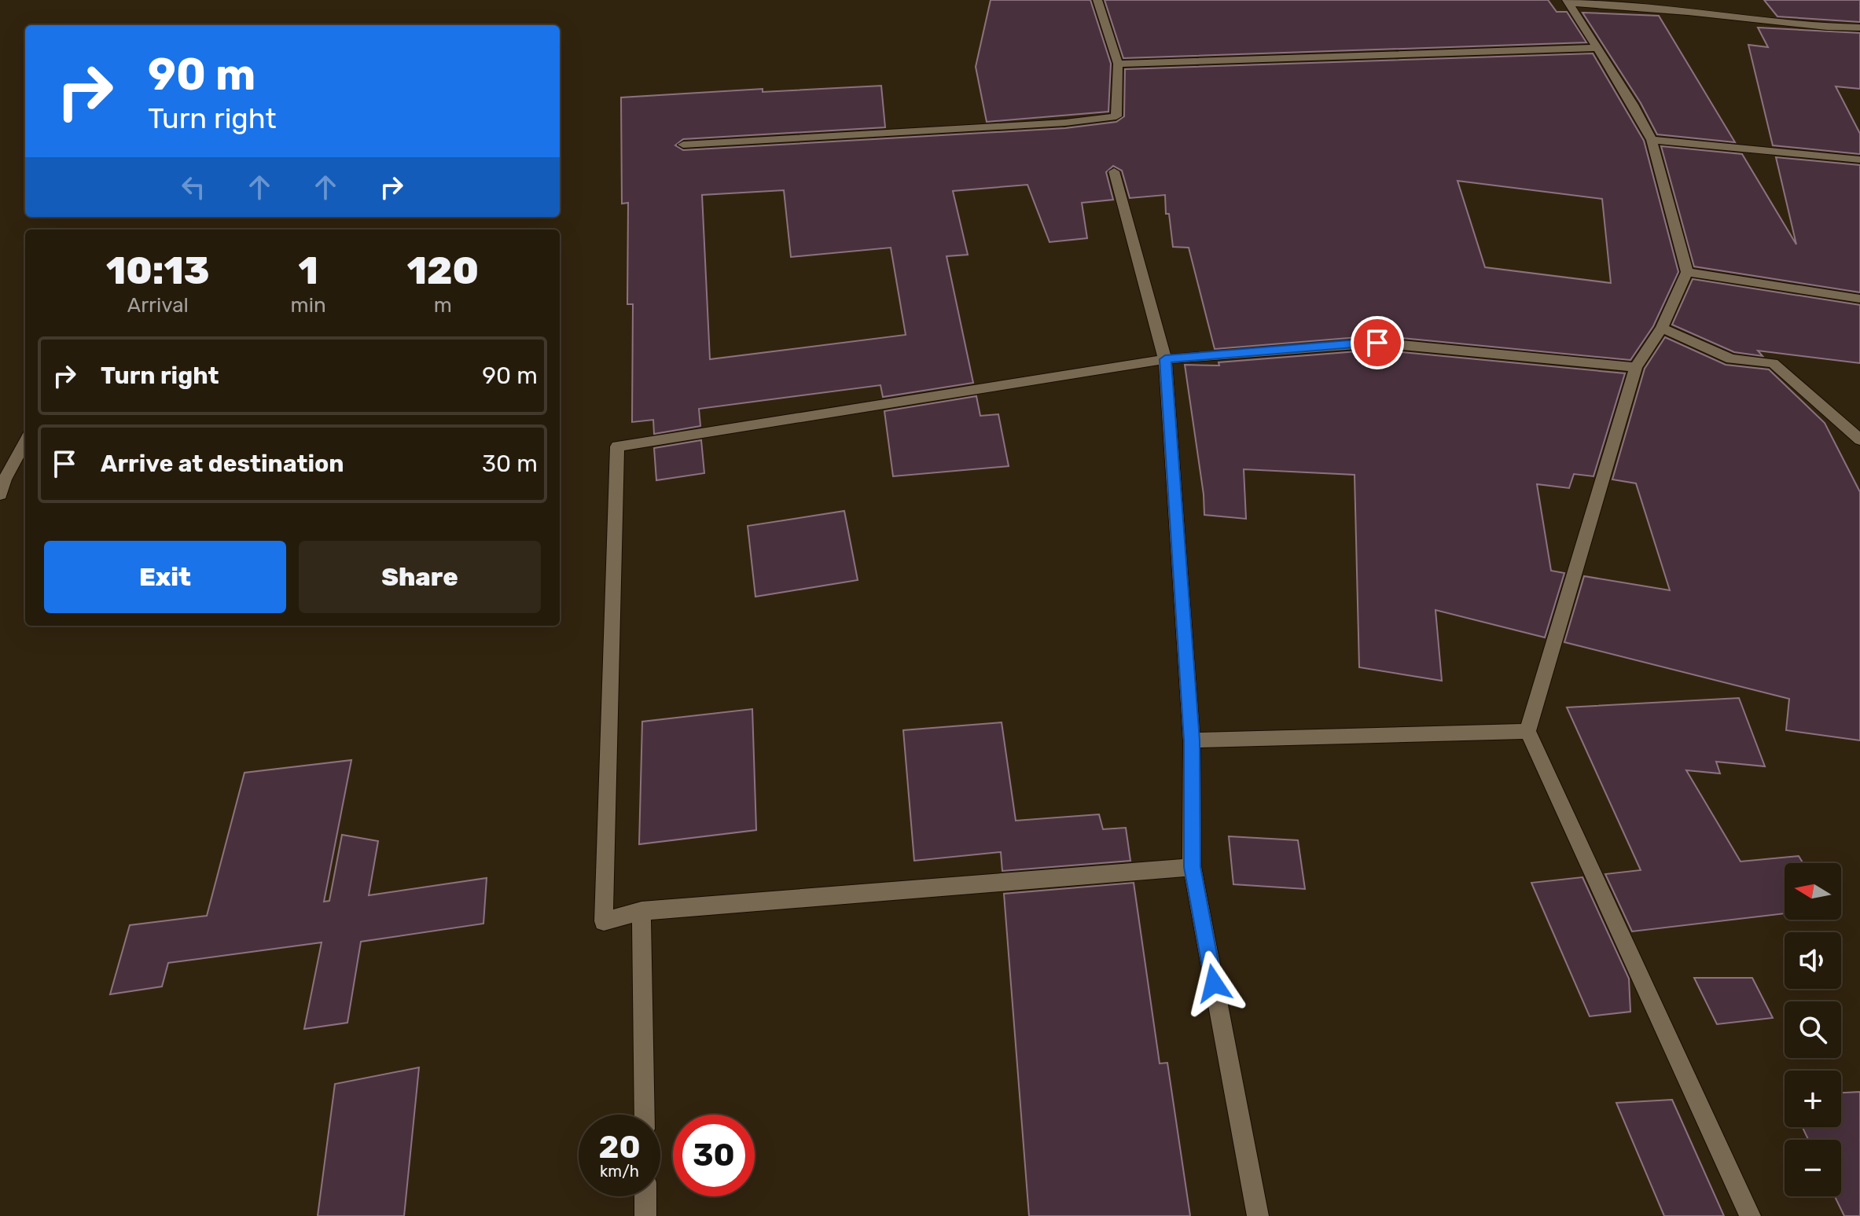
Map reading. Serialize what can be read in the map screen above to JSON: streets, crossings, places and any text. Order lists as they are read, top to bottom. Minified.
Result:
{"north":"left","page":{"turn":["90 m","Turn right"],"eta":["10:13","Arrival","1","min","120","m"],"list":[{"name":"Turn right","value":"90 m"},{"name":"Arrive at destination","value":"30 m"}],"buttons":["Exit","Share"],"map_buttons":["+","−"],"speed":"20 km/h","limit":"30"}}
